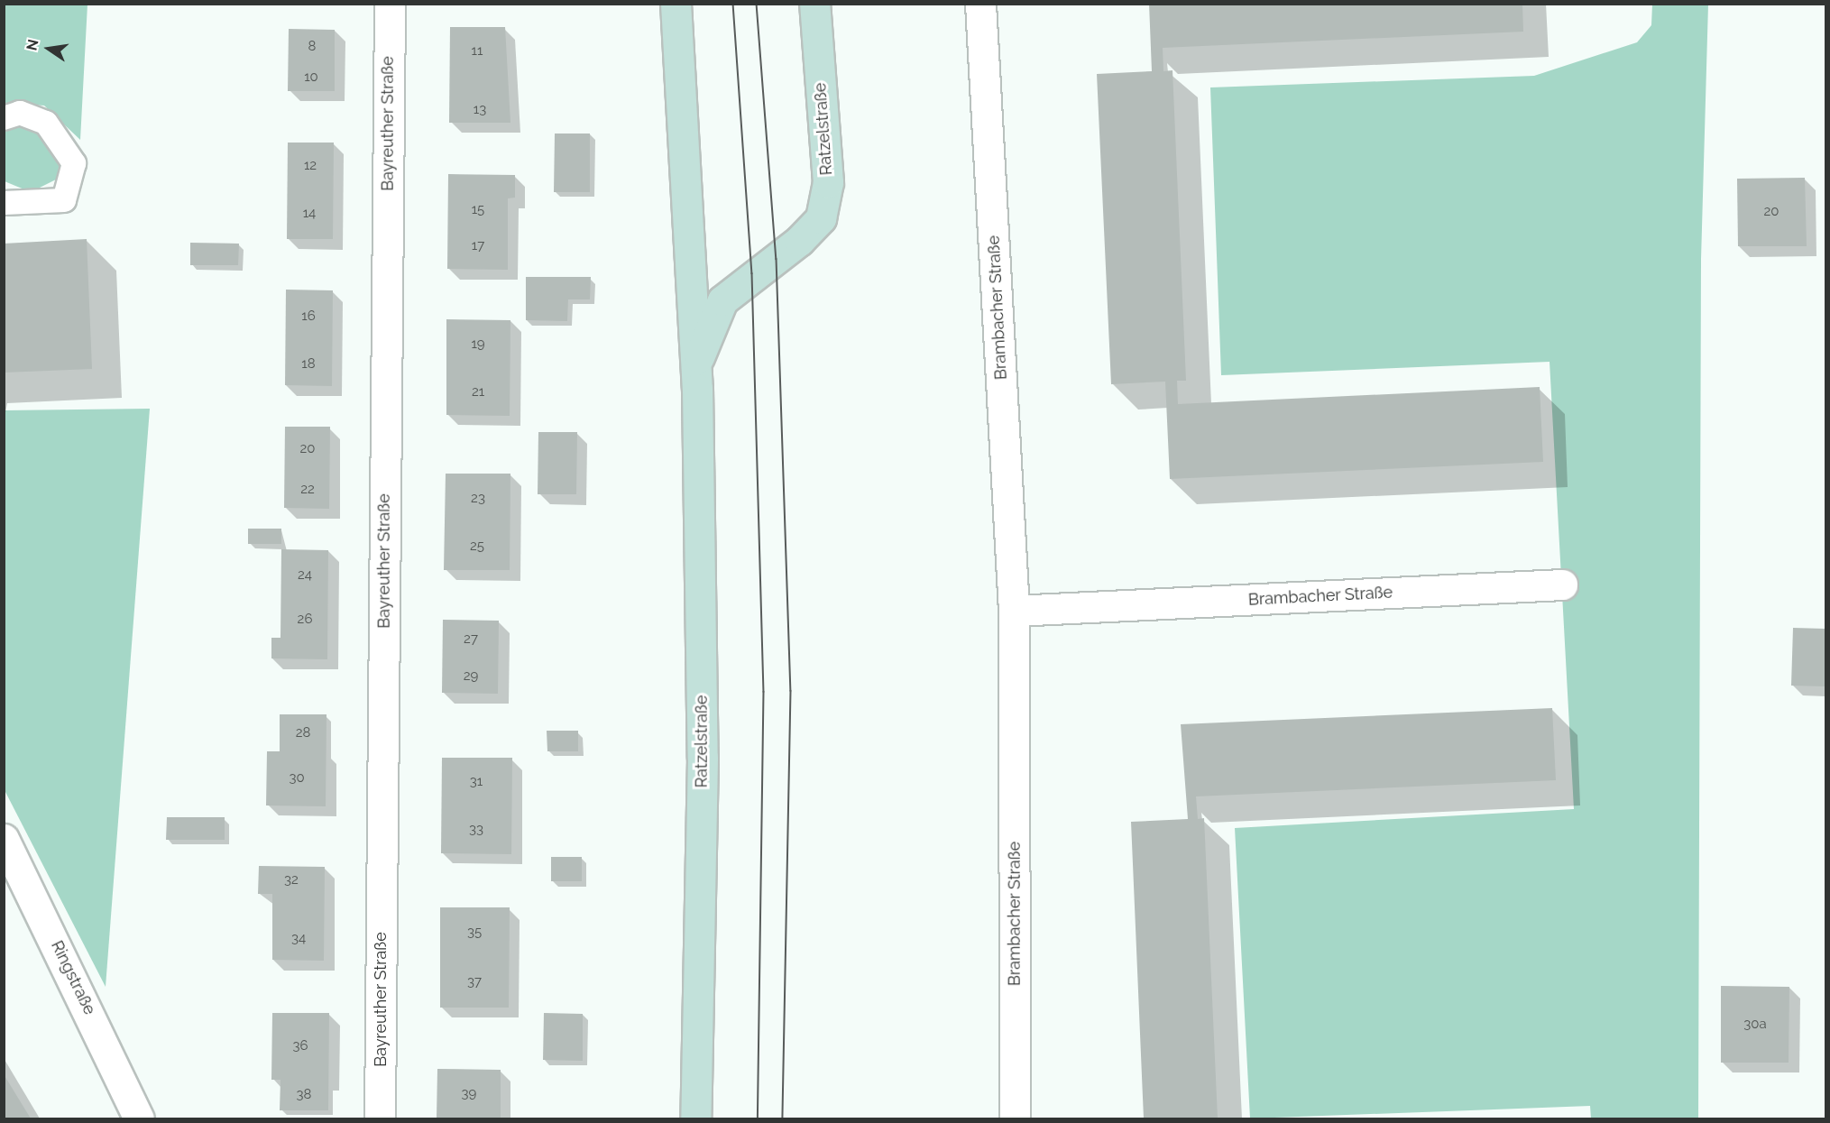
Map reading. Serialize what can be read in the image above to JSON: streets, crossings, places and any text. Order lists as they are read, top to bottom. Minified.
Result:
{"streets":{"main road":["Ratzelstraße"],"street":["Bayreuther Straße","Brambacher Straße","Ringstraße"]},"house_numbers":["8","11","10","13","12","15","20","14","17","16","19","18","21","20","22","23","25","24","26","27","29","28","30","31","33","32","35","34","37","30a","36","39","38"],"north":"left"}
